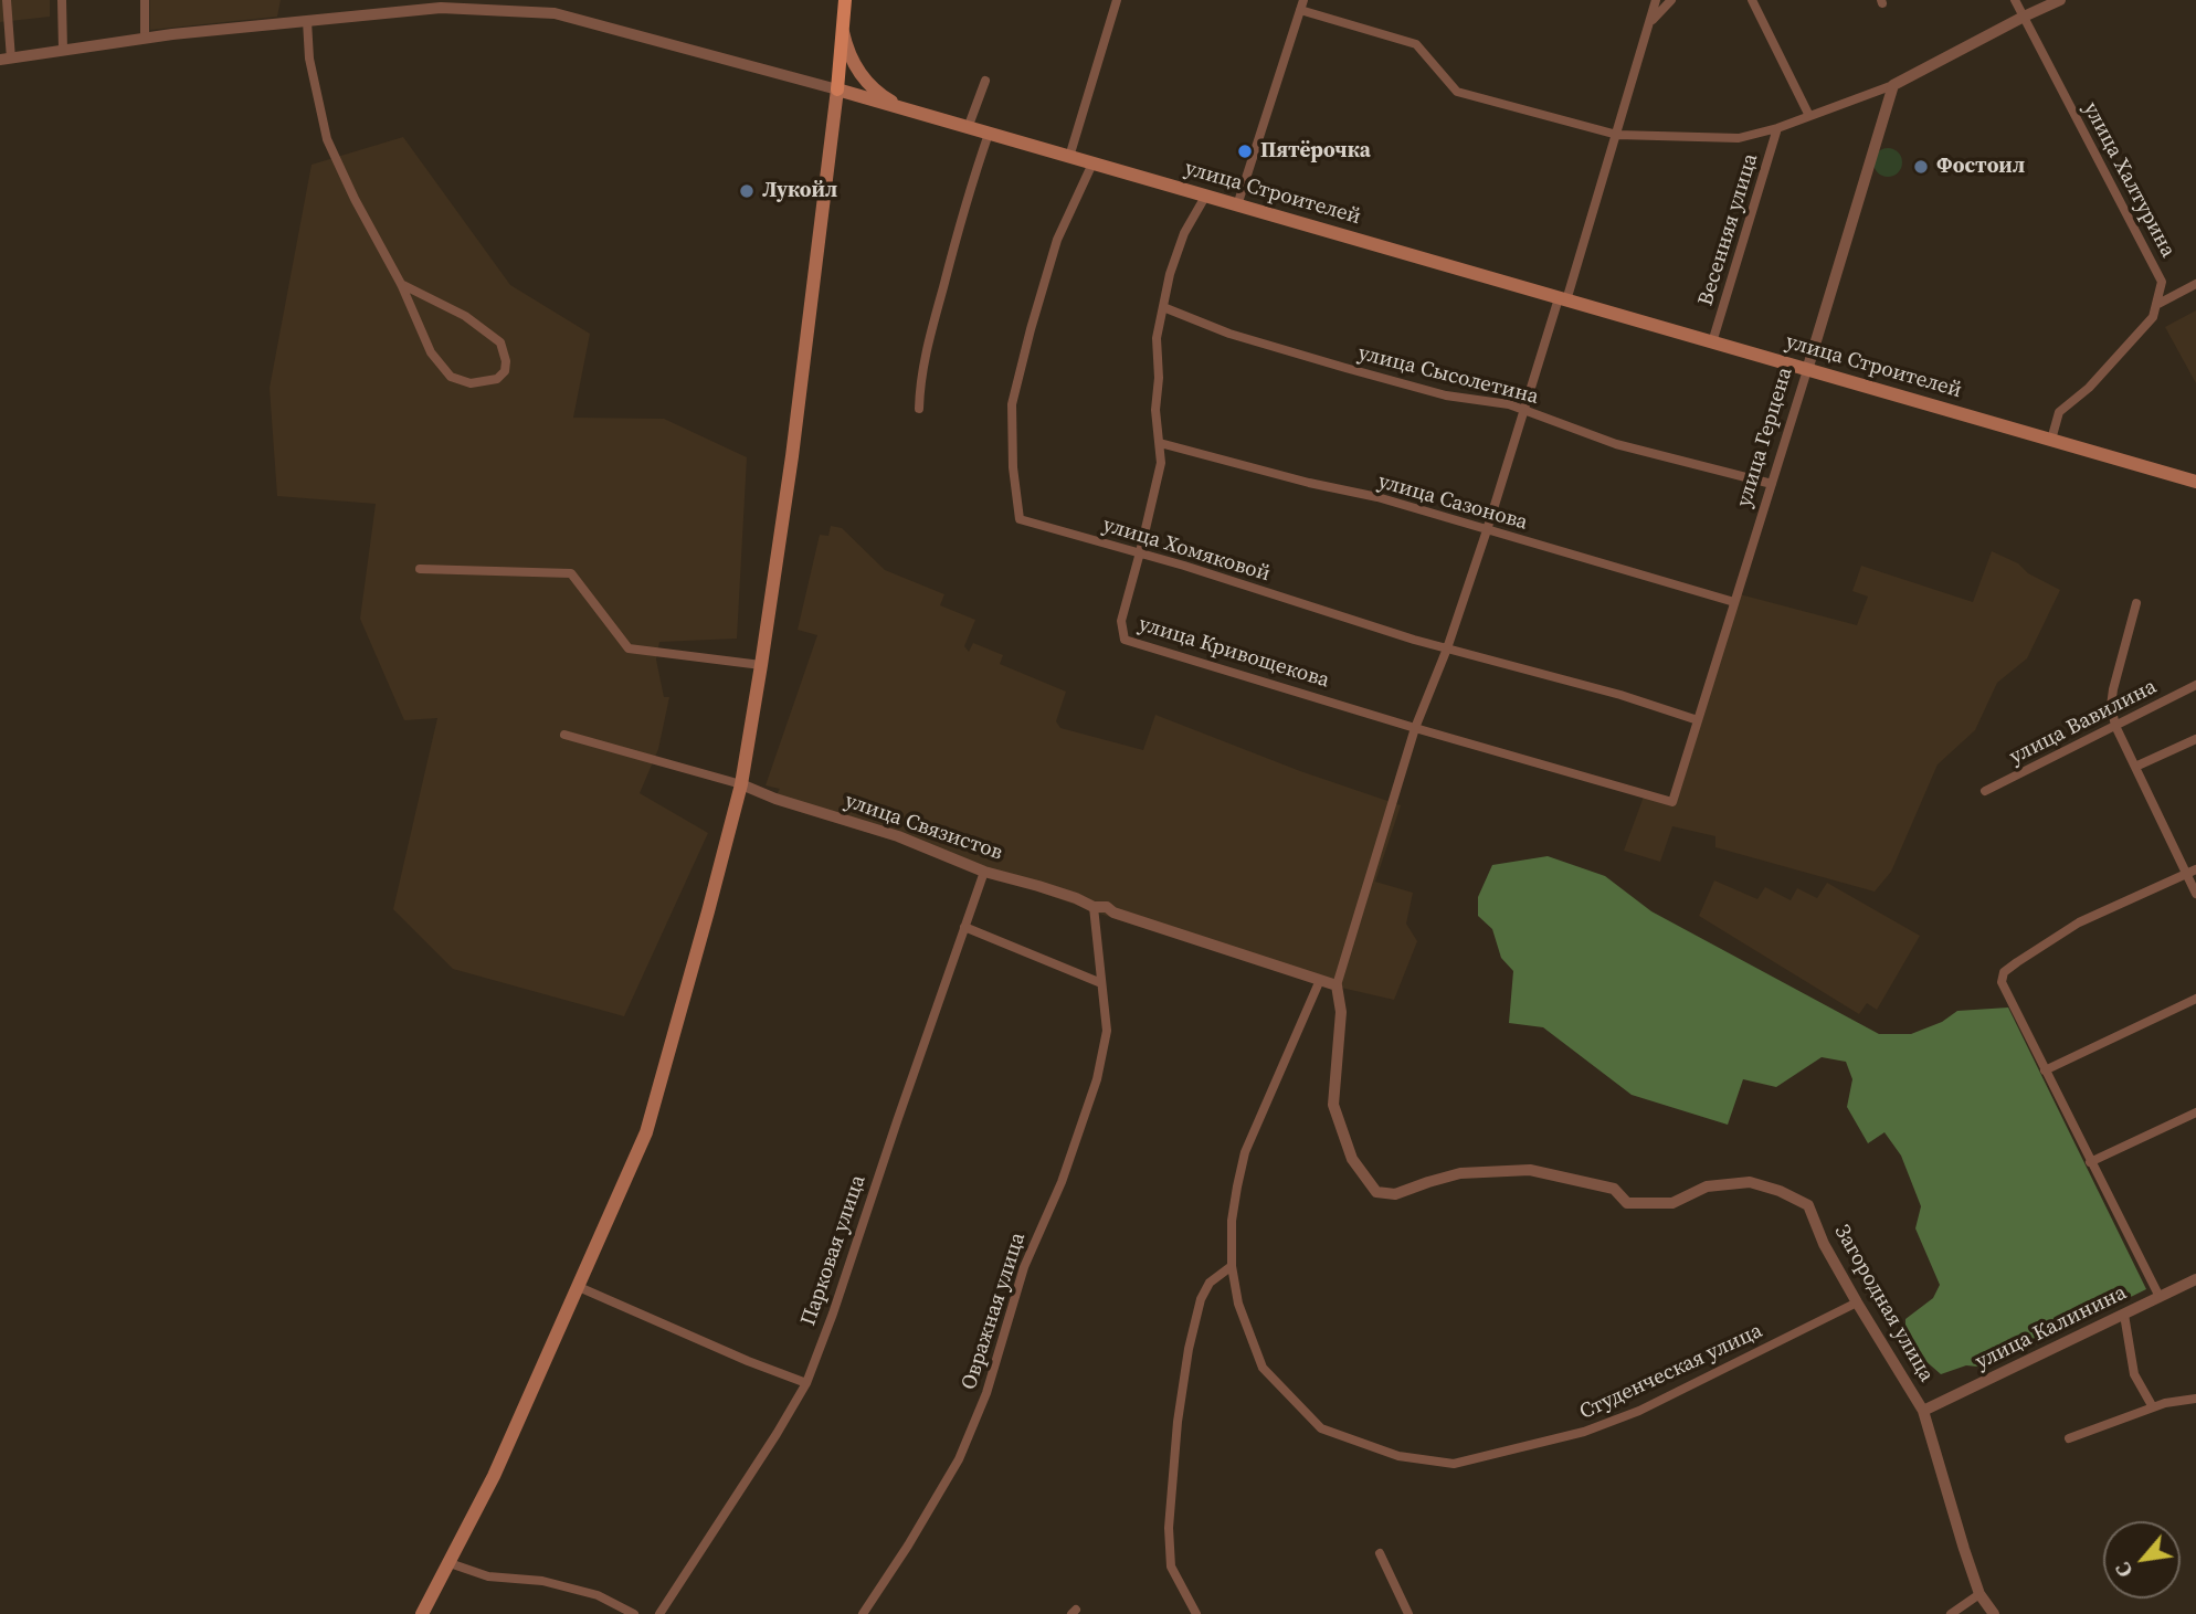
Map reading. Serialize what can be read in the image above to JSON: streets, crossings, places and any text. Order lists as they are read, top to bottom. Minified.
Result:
{"streets":{"main road":["улица Строителей"],"street":["улица Халтурина","Весенняя улица","улица Сысолетина","улица Герцена","улица Сазонова","улица Хомяковой","улица Кривощекова","улица Вавилина","улица Связистов","Парковая улица","Загородная улица","Овражная улица","улица Калинина","Студенческая улица"]},"crossings":[["улица Строителей","Весенняя улица"],["улица Строителей","улица Герцена"],["улица Строителей","улица Хомяковой"],["улица Сысолетина","улица Герцена"],["улица Герцена","улица Сазонова"],["улица Герцена","улица Хомяковой"],["улица Герцена","улица Кривощекова"],["улица Хомяковой","улица Кривощекова"],["улица Связистов","Парковая улица"],["улица Связистов","Загородная улица"],["улица Связистов","Овражная улица"],["улица Связистов","Студенческая улица"],["Загородная улица","улица Калинина"],["Загородная улица","Студенческая улица"]],"places":["Пятёрочка","Фостоил","Лукойл"],"north":"bottom left"}
